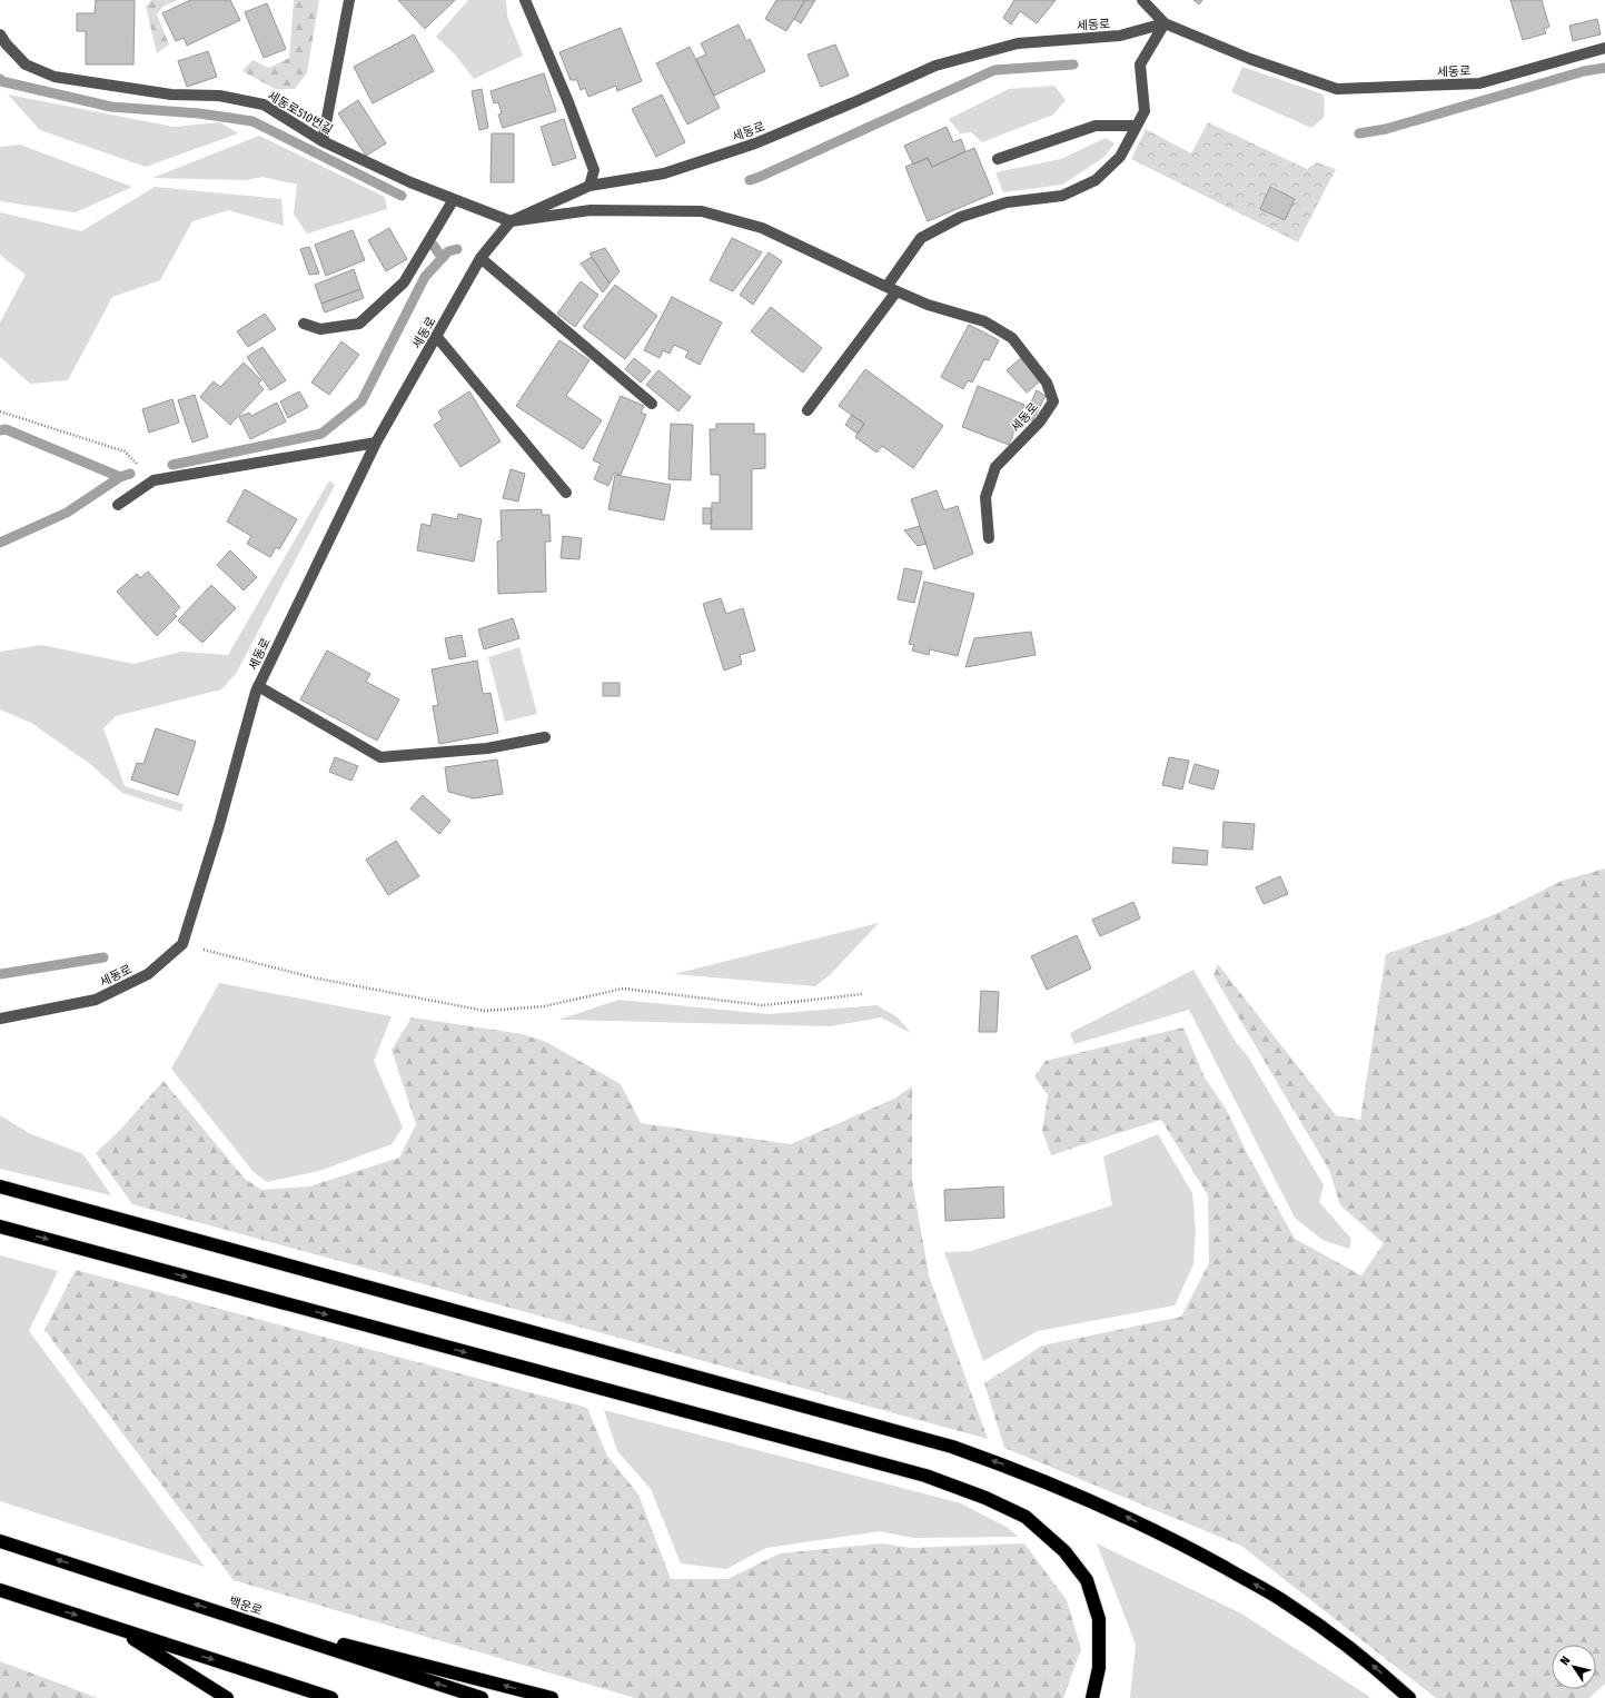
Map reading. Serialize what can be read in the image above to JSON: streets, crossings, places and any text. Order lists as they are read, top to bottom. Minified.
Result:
{"streets":{"highway":["백운로"],"street":["세동로","세동로510번길"]},"crossings":[["세동로","세동로510번길"]],"north":"top left"}
